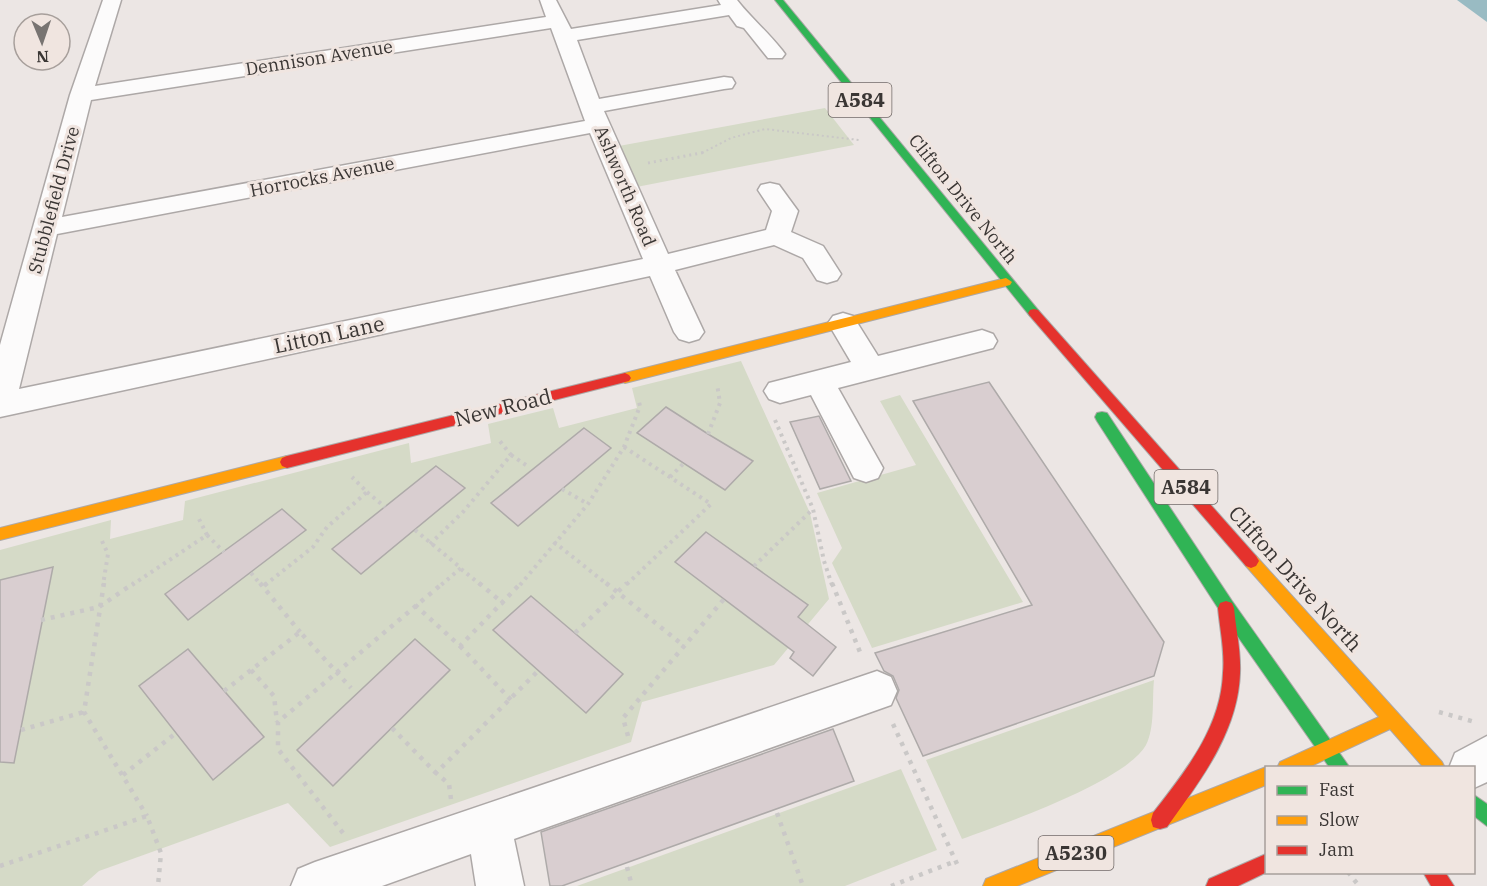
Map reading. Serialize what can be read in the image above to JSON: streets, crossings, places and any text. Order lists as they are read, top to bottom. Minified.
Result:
{"streets":{"main road":["A584","Clifton Drive North","New Road","A5230"],"street":["Dennison Avenue","Horrocks Avenue","Ashworth Road","Stubblefield Drive","Litton Lane"]},"crossings":[["Dennison Avenue","Ashworth Road"],["Dennison Avenue","Stubblefield Drive"],["A584","Clifton Drive North"],["Horrocks Avenue","Ashworth Road"],["Horrocks Avenue","Stubblefield Drive"],["Ashworth Road","Litton Lane"],["Clifton Drive North","New Road"],["Stubblefield Drive","Litton Lane"]],"legend":["Fast","Slow","Jam"],"north":"bottom"}
